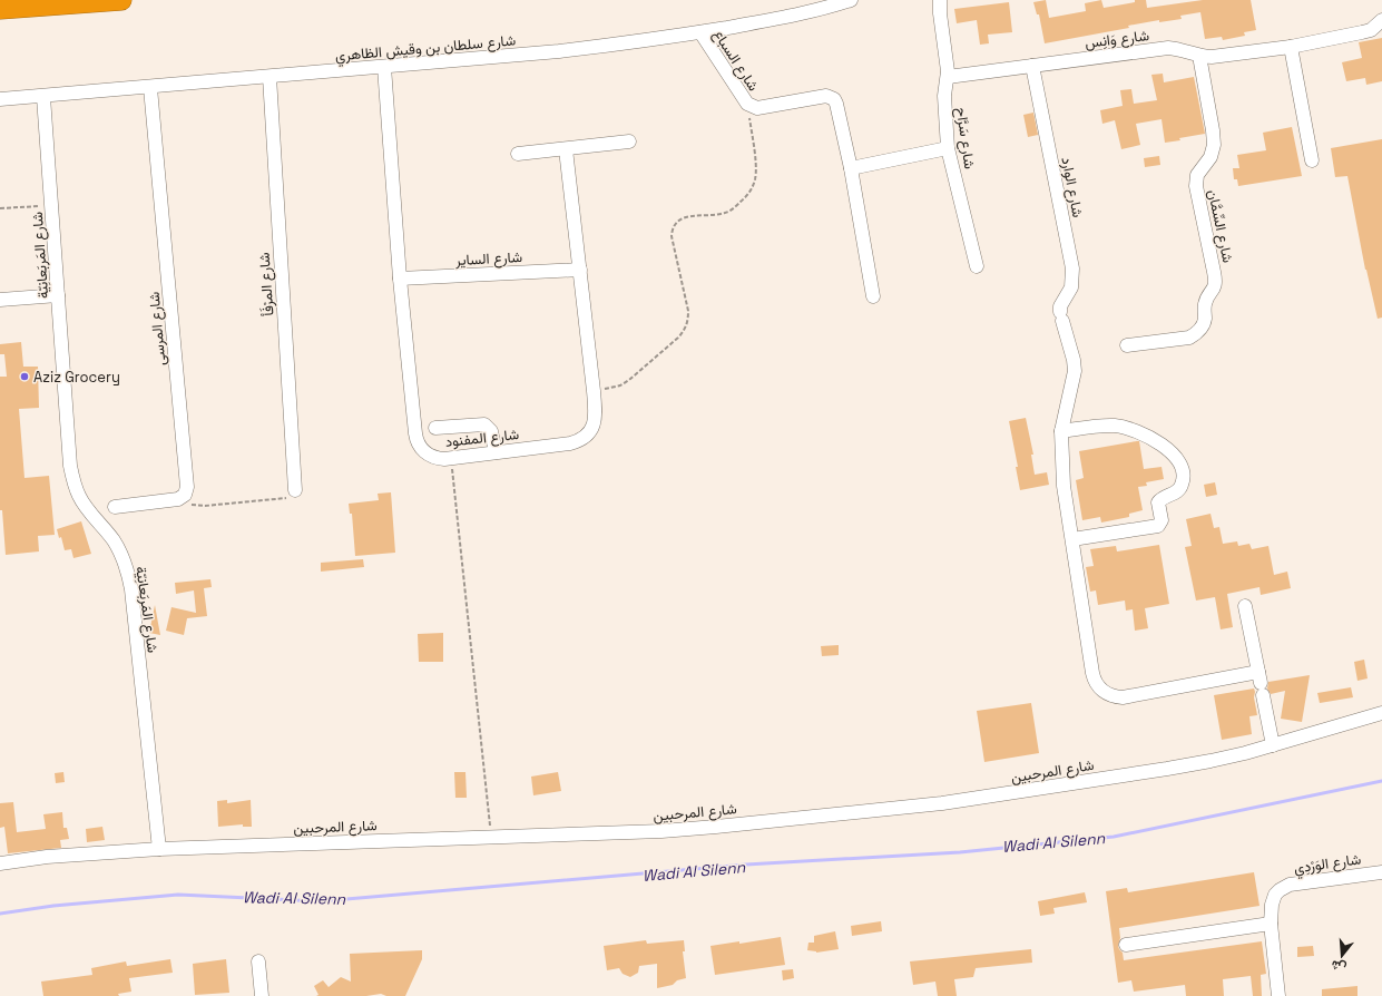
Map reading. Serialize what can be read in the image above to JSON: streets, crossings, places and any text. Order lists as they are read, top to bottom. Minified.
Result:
{"streets":{"street":["شارع وَانِس","شارع سلطان بن وقيش الظاهري","شارع السباع","شارع سَرَّاح","شارع الوارد","شارع السِّمَّان","شارع المَربَعانِيّة","شارع الساير","شارع المرْفَأ","شارع المرسى","شارع المفنود","شارع المرحبين","شارع الوَرْدِي"]},"crossings":[["شارع وَانِس","شارع سَرَّاح"],["شارع وَانِس","شارع الوارد"],["شارع وَانِس","شارع السِّمَّان"],["شارع سلطان بن وقيش الظاهري","شارع السباع"],["شارع سلطان بن وقيش الظاهري","شارع المَربَعانِيّة"],["شارع سلطان بن وقيش الظاهري","شارع المرْفَأ"],["شارع سلطان بن وقيش الظاهري","شارع المرسى"],["شارع سلطان بن وقيش الظاهري","شارع المفنود"],["شارع المَربَعانِيّة","شارع المرحبين"],["شارع الساير","شارع المفنود"]],"water":["Wadi Al Silenn"],"places":["Aziz Grocery"],"north":"bottom"}
